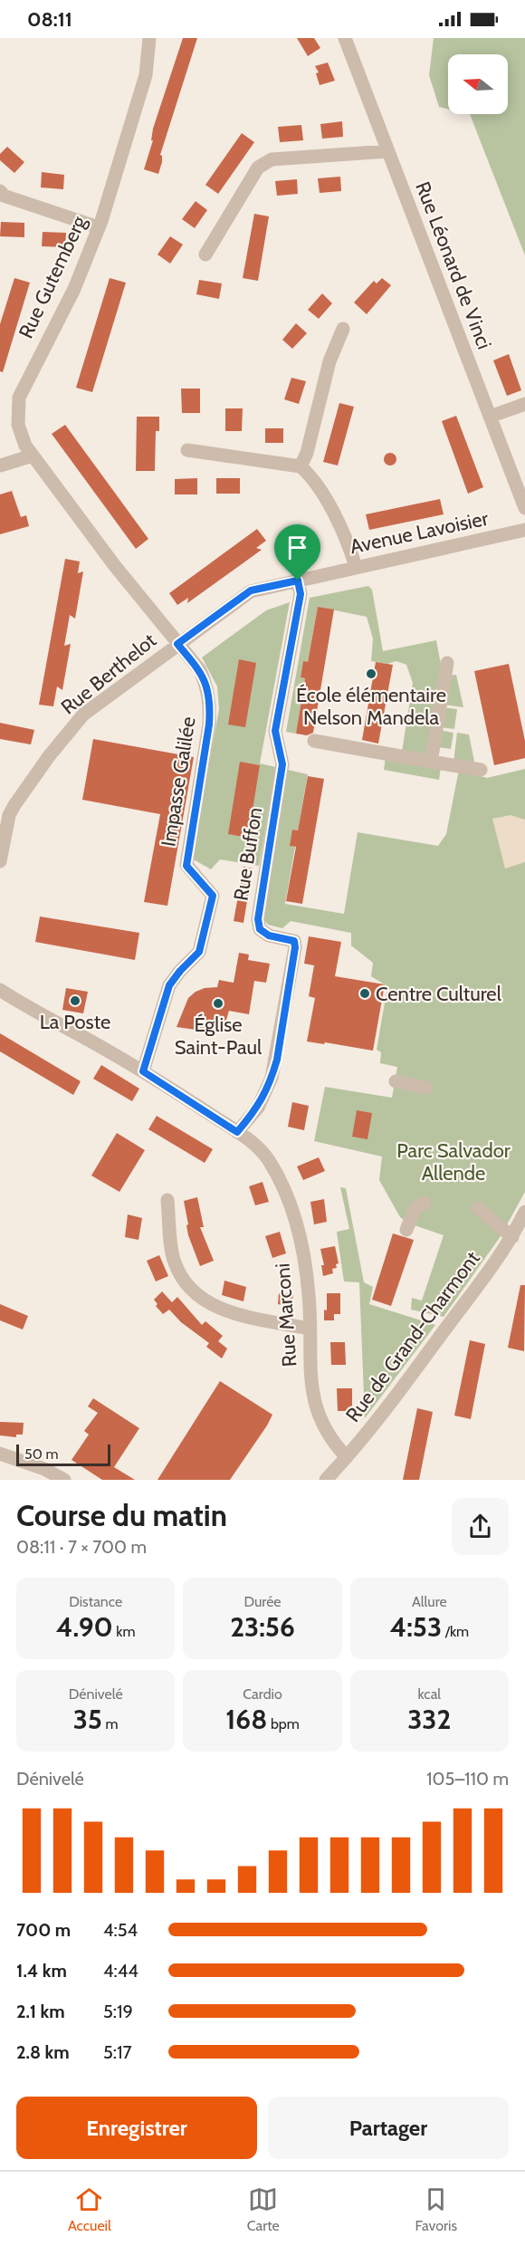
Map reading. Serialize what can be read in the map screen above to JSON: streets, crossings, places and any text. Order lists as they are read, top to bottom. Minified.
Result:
{"streets":{"street":["Rue Léonard de Vinci","Rue Gutemberg","Avenue Lavoisier","Rue Berthelot","Impasse Galilée","Rue Buffon","Rue Marconi","Rue de Grand-Charmont"]},"crossings":[["Rue Gutemberg","Avenue Lavoisier"],["Rue Gutemberg","Rue Berthelot"],["Rue Gutemberg","Impasse Galilée"],["Avenue Lavoisier","Rue Berthelot"],["Avenue Lavoisier","Impasse Galilée"],["Avenue Lavoisier","Rue Buffon"],["Rue Berthelot","Impasse Galilée"],["Impasse Galilée","Rue Marconi"],["Rue Buffon","Rue Marconi"],["Rue Marconi","Rue de Grand-Charmont"]],"parks":["Parc Salvador Allende"],"places":["École élémentaire Nelson Mandela","Centre Culturel","La Poste","Église Saint-Paul"],"scale_bar":"50 m","north":"left","page":{"status":"08:11","scale":"50 m","heading":["Course du matin","08:11 · 7 × 700 m"],"stats":[["Distance","4.90 km"],["Durée","23:56"],["Allure","4:53 /km"],["Dénivelé","35 m"],["Cardio","168 bpm"],["kcal","332"]],"chart":["Dénivelé","105–110 m"],"list":[{"name":"700 m","note":"4:54"},{"name":"1.4 km","note":"4:44"},{"name":"2.1 km","note":"5:19"},{"name":"2.8 km","note":"5:17"}],"buttons":["Enregistrer","Partager"],"tabs":["Accueil","Carte","Favoris"]}}
